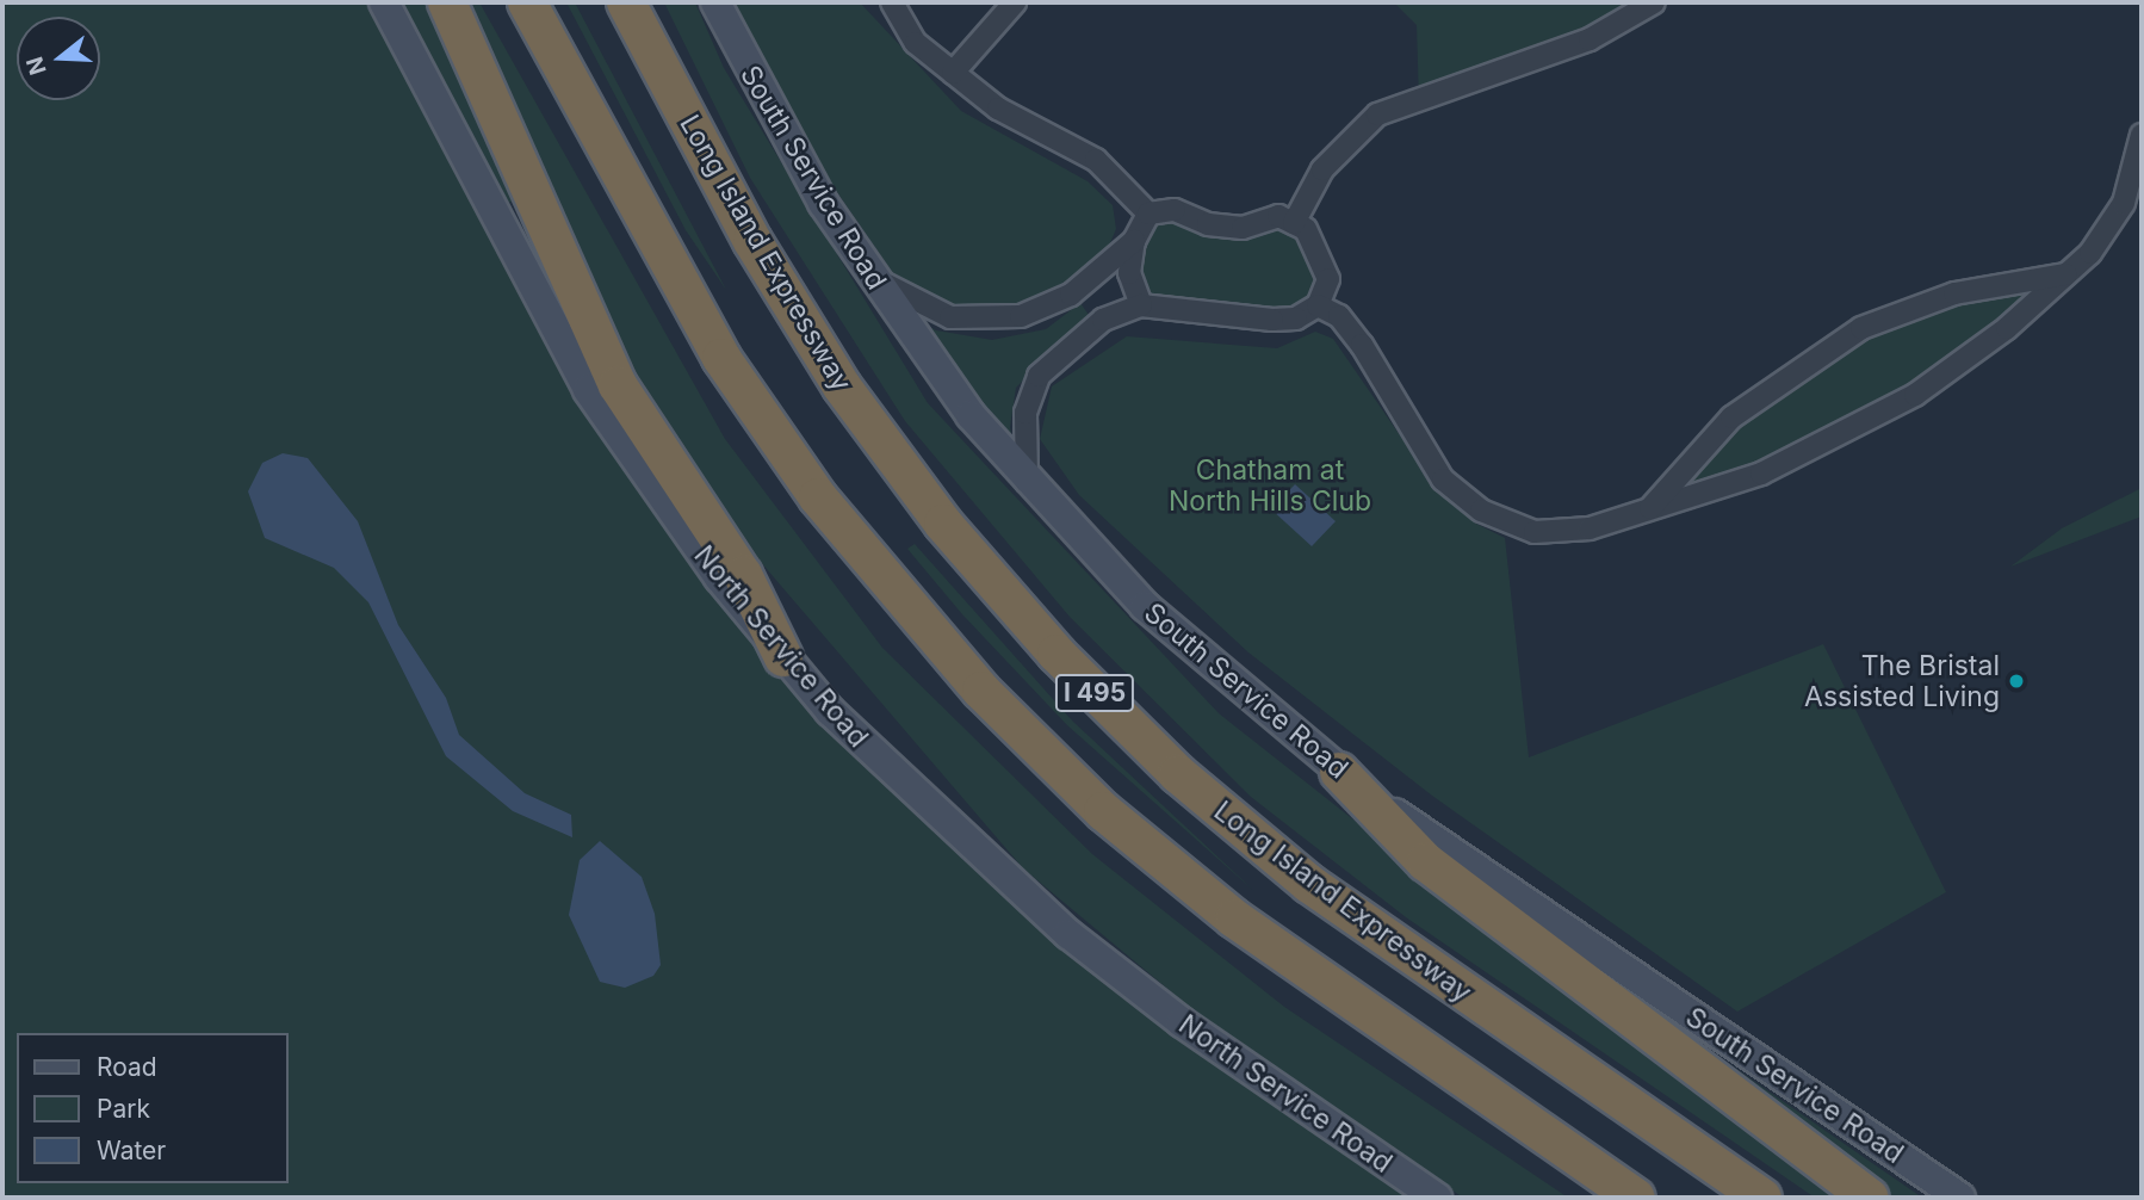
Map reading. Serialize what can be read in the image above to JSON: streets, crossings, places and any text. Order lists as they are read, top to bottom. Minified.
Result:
{"streets":{"highway":["Long Island Expressway","I 495"],"main road":["South Service Road","North Service Road"]},"parks":["Chatham at North Hills Club"],"places":["The Bristal Assisted Living"],"legend":["Road","Park","Water"],"north":"left"}
